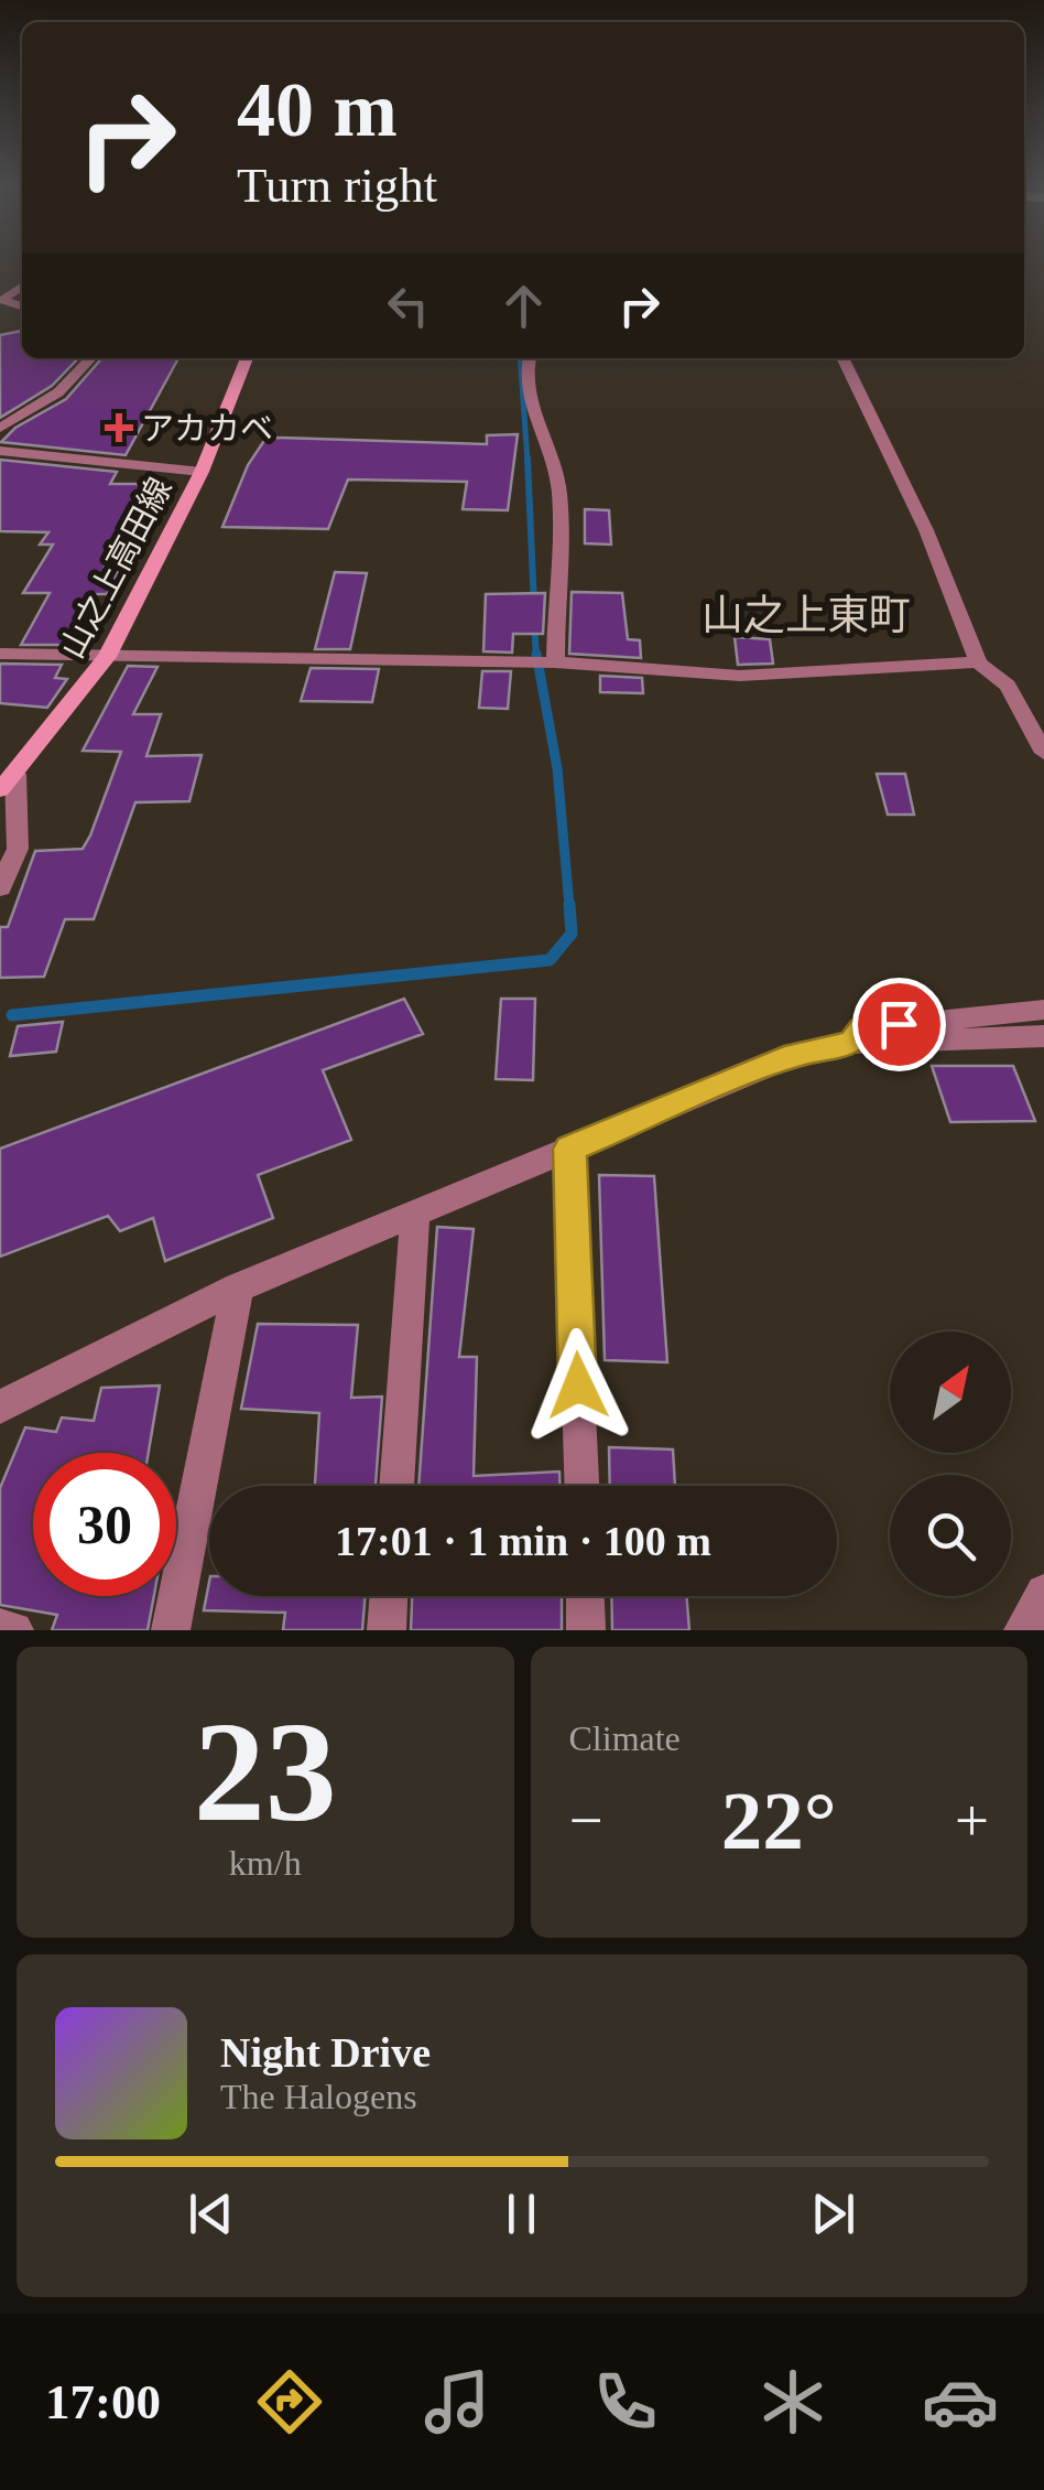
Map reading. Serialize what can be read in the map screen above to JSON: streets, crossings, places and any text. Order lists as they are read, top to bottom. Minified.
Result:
{"streets":{"street":["山之上高田線"]},"districts":["山之上東町"],"places":{"health":["アカカベ"]},"north":"top right","page":{"turn":["40 m","Turn right"],"limit":"30","trip":"17:01 · 1 min · 100 m","tile":[["23","km/h"],"Climate"],"heat":["−","22°","+"],"song":["Night Drive","The Halogens"],"tabs":"17:00"}}
